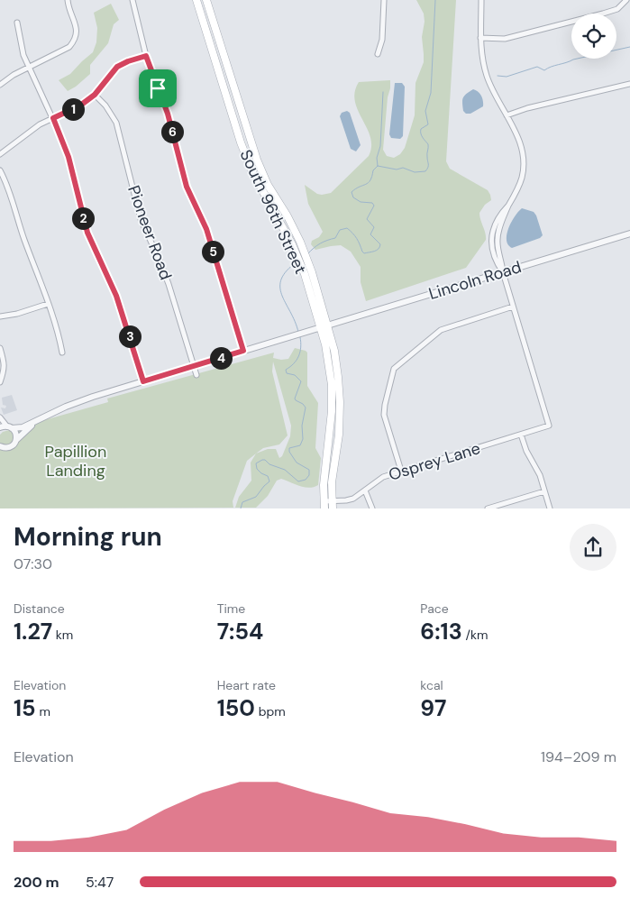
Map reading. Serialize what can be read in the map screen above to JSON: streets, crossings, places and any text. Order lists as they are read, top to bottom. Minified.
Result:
{"streets":{"main road":["South 96th Street"],"street":["Pioneer Road","Lincoln Road","Osprey Lane"]},"crossings":[["South 96th Street","Lincoln Road"],["South 96th Street","Osprey Lane"],["Pioneer Road","Lincoln Road"]],"parks":["Papillion Landing"],"page":{"pins":["1","6","2","5","3","4"],"heading":["Morning run","07:30"],"stats":[["Distance","1.27 km"],["Time","7:54"],["Pace","6:13 /km"],["Elevation","15 m"],["Heart rate","150 bpm"],["kcal","97"]],"chart":["Elevation","194–209 m"],"list":[{"name":"200 m","note":"5:47"}]}}
